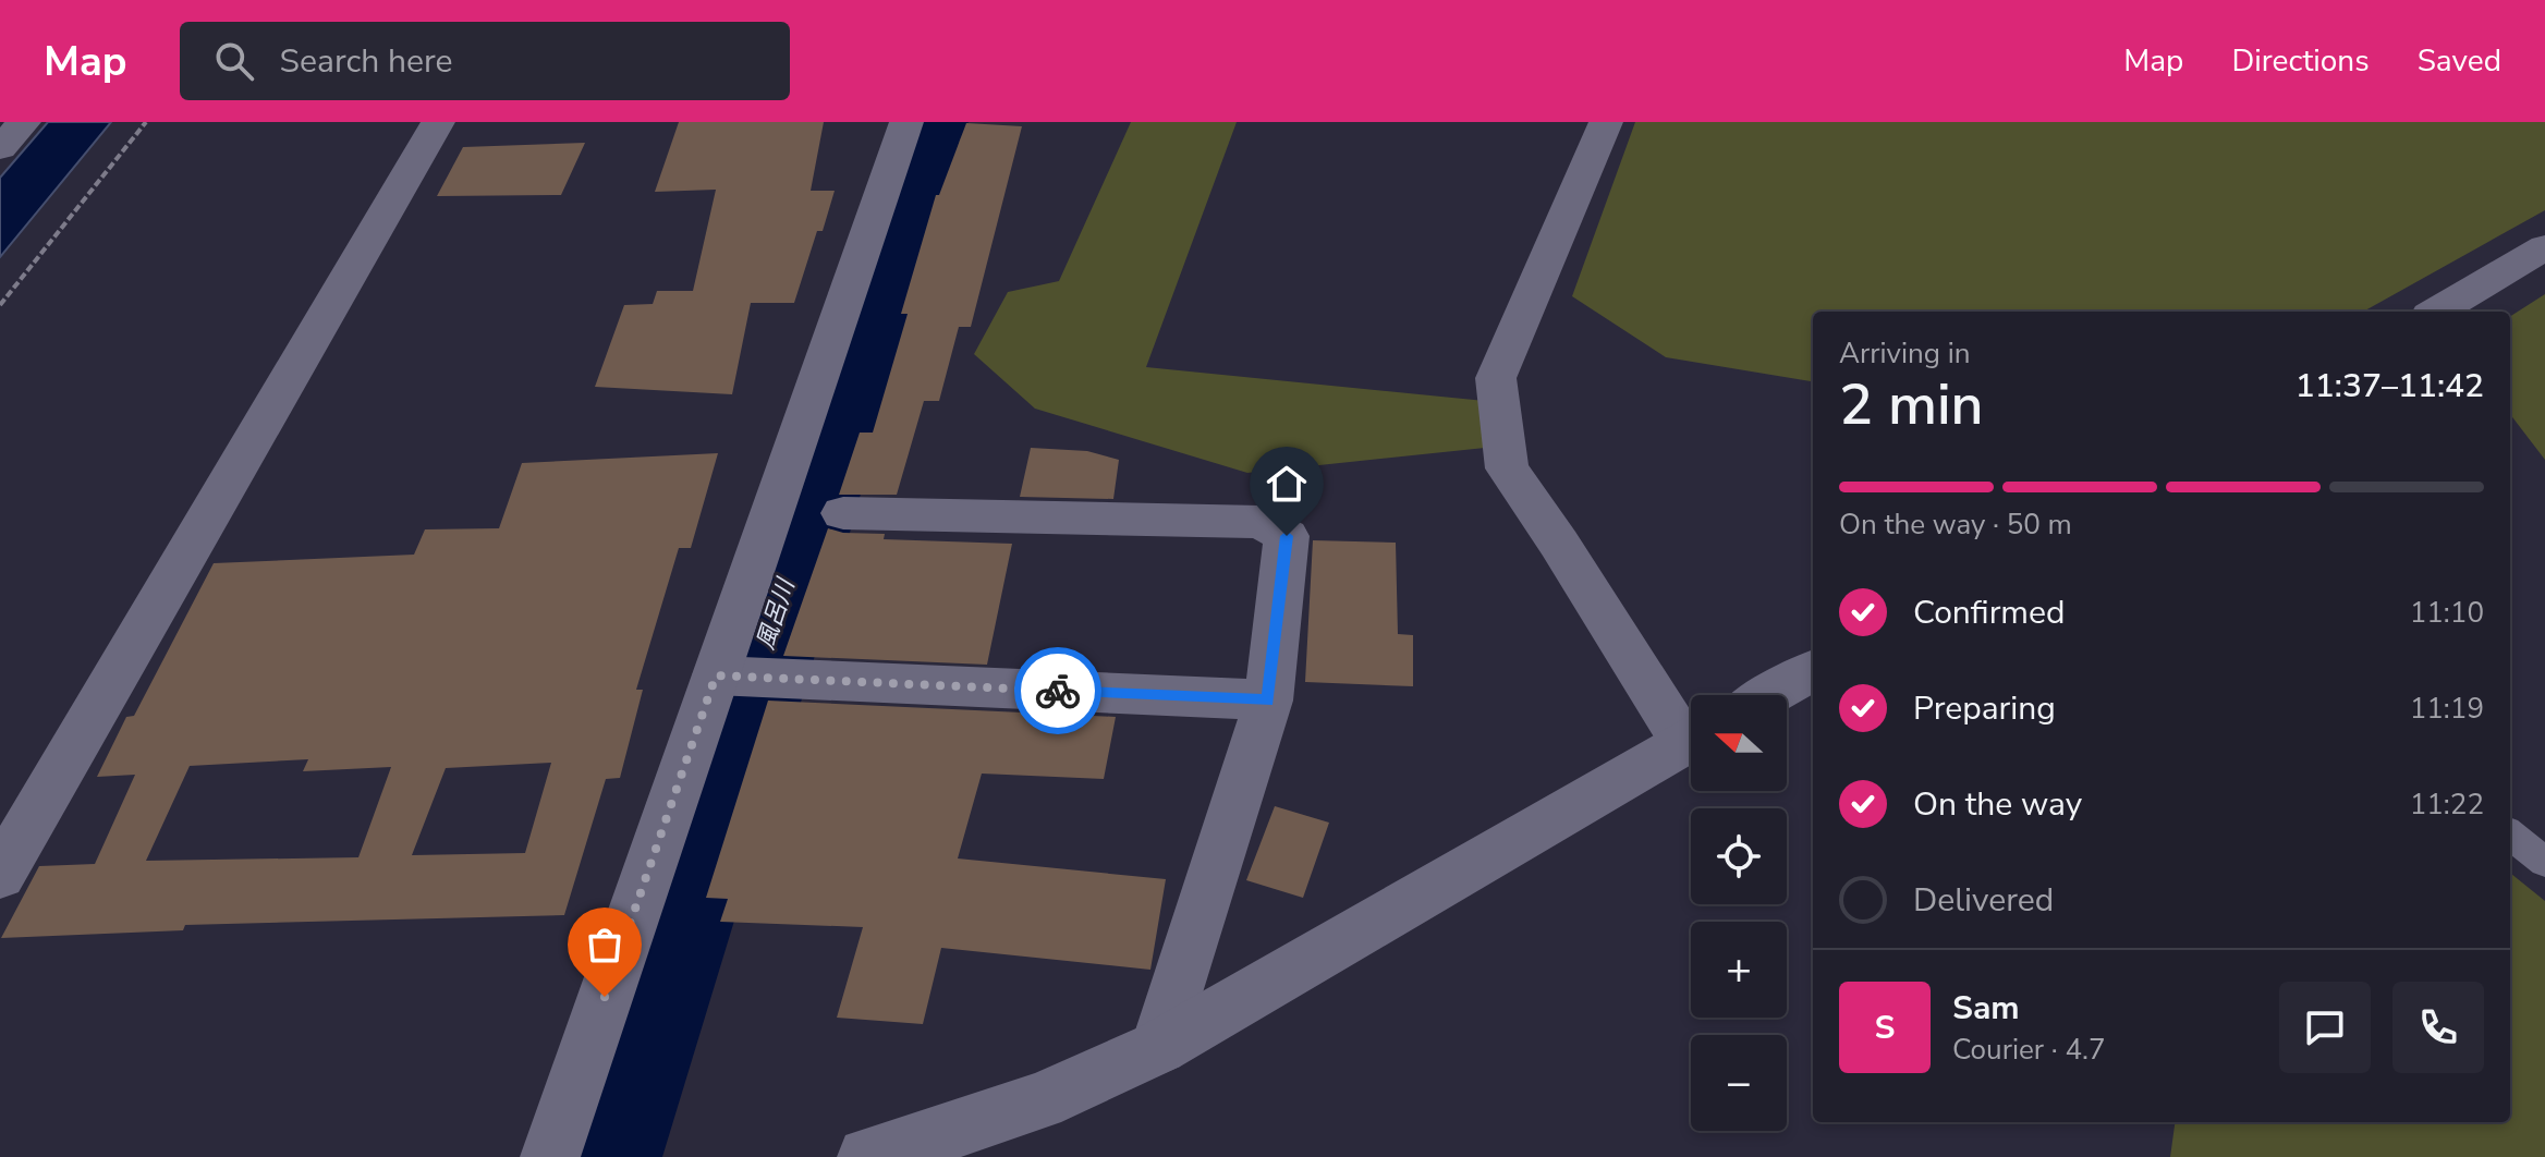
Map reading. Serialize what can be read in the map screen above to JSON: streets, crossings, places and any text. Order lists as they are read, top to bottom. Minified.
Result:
{"water":["風呂川"],"north":"left","page":{"header":"Map","search":"Search here","nav":["Map","Directions","Saved"],"heading":["2 min","Arriving in","11:37–11:42"],"panel":["Sam","Courier · 4.7"],"bar":"On the way · 50 m","list":[["Confirmed","11:10"],["Preparing","11:19"],["On the way","11:22"],"Delivered"],"map_buttons":["+","−"],"round":"S"}}
